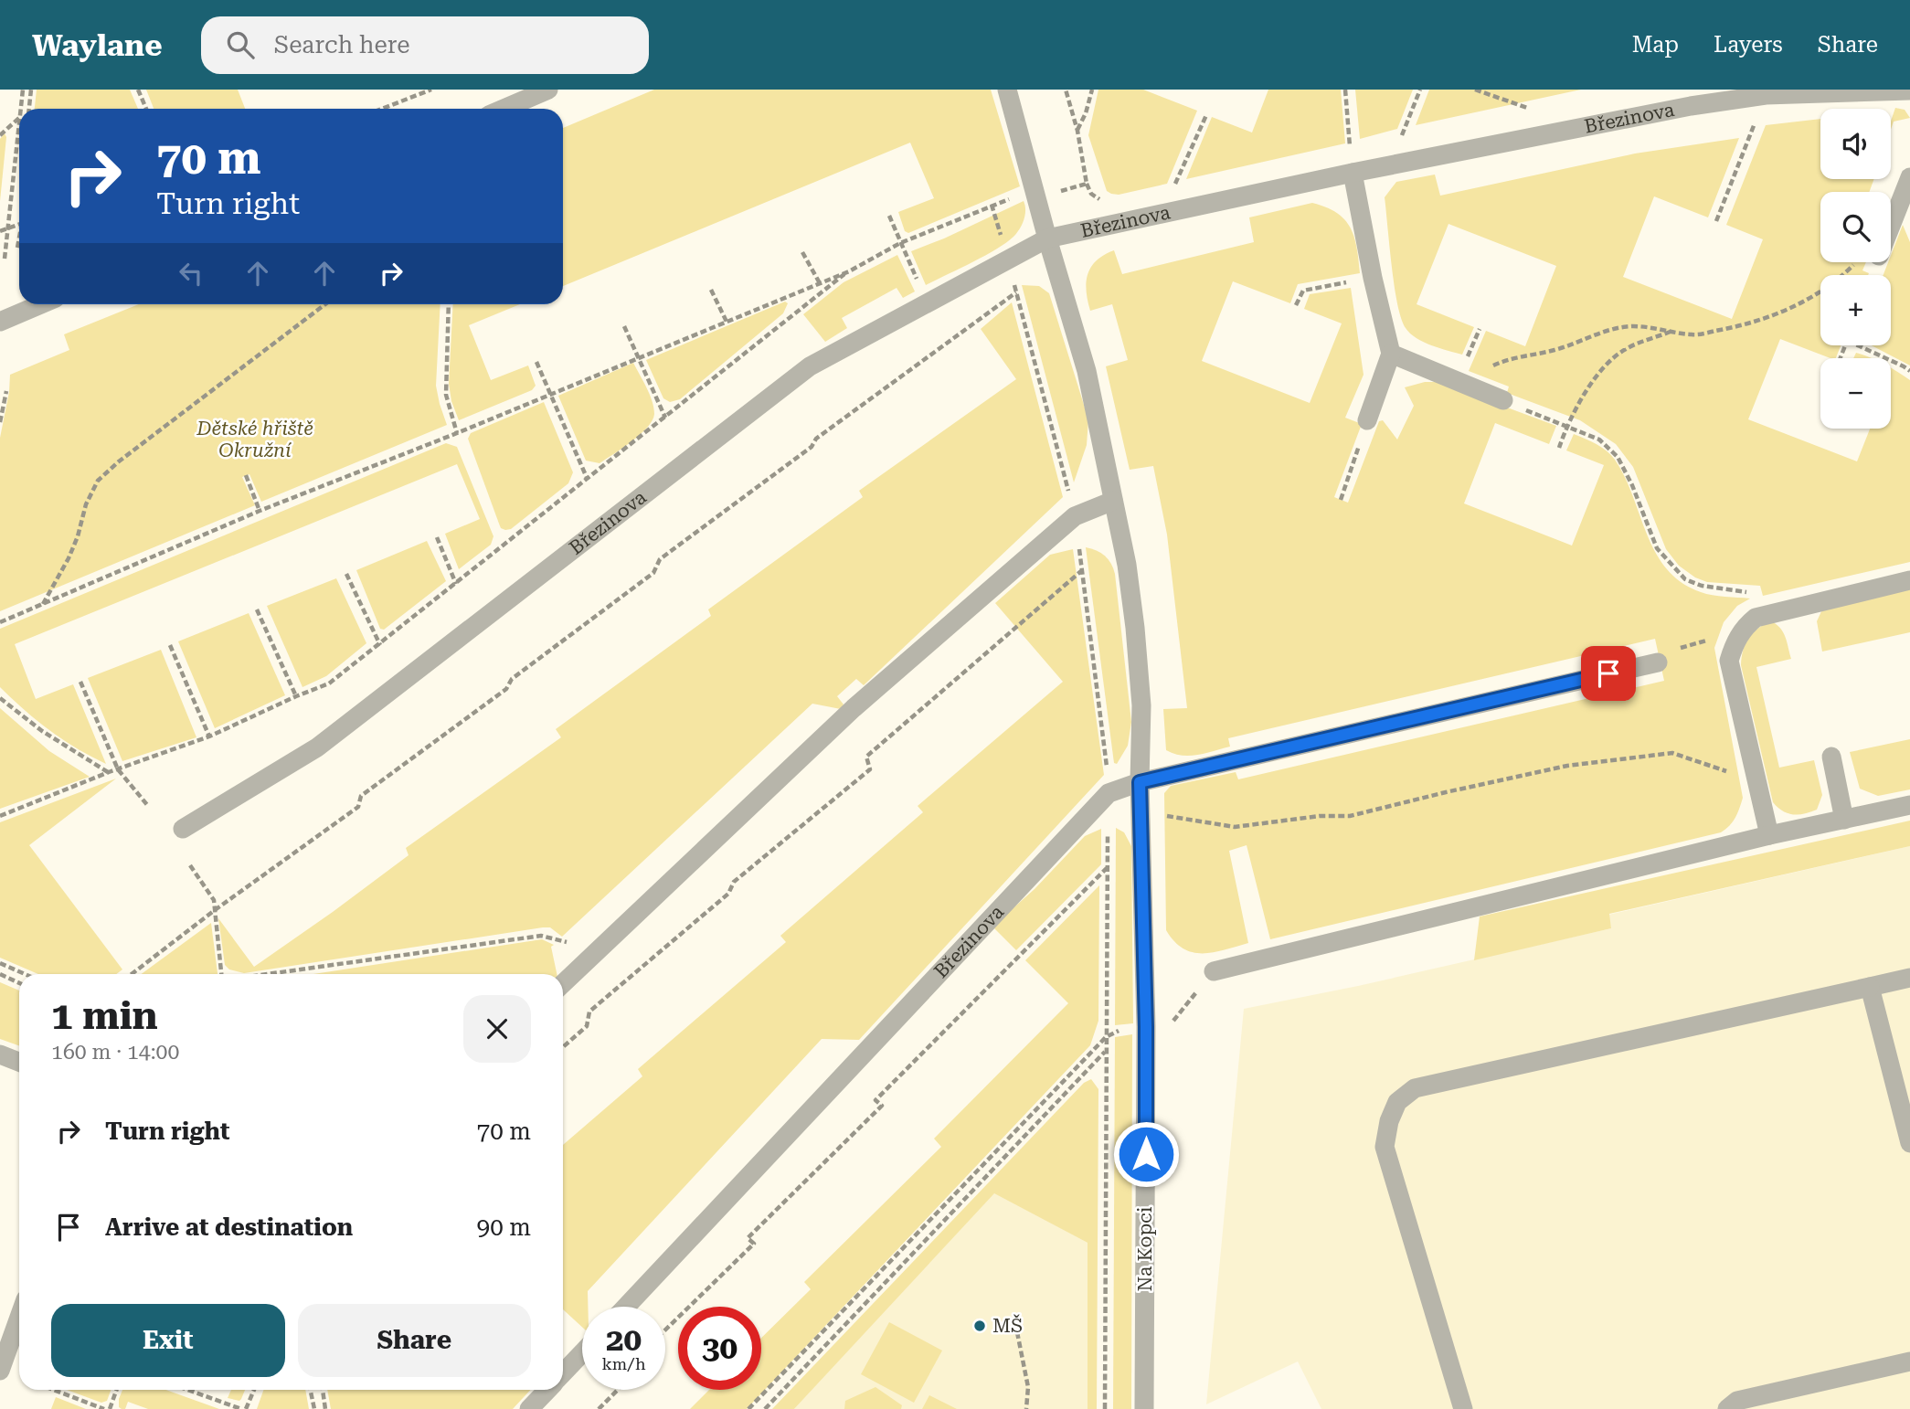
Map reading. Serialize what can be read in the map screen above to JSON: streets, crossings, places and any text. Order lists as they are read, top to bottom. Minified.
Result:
{"streets":{"street":["Březinova","Na Kopci"]},"crossings":[["Březinova","Na Kopci"]],"parks":["Dětské hřiště Okružní"],"places":["MŠ"],"page":{"header":"Waylane","search":"Search here","nav":["Map","Layers","Share"],"map_buttons":["+","−"],"turn":["70 m","Turn right"],"heading":["1 min","160 m · 14:00"],"list":[{"name":"Turn right","value":"70 m"},{"name":"Arrive at destination","value":"90 m"}],"buttons":["Exit","Share"],"speed":"20 km/h","limit":"30"}}
